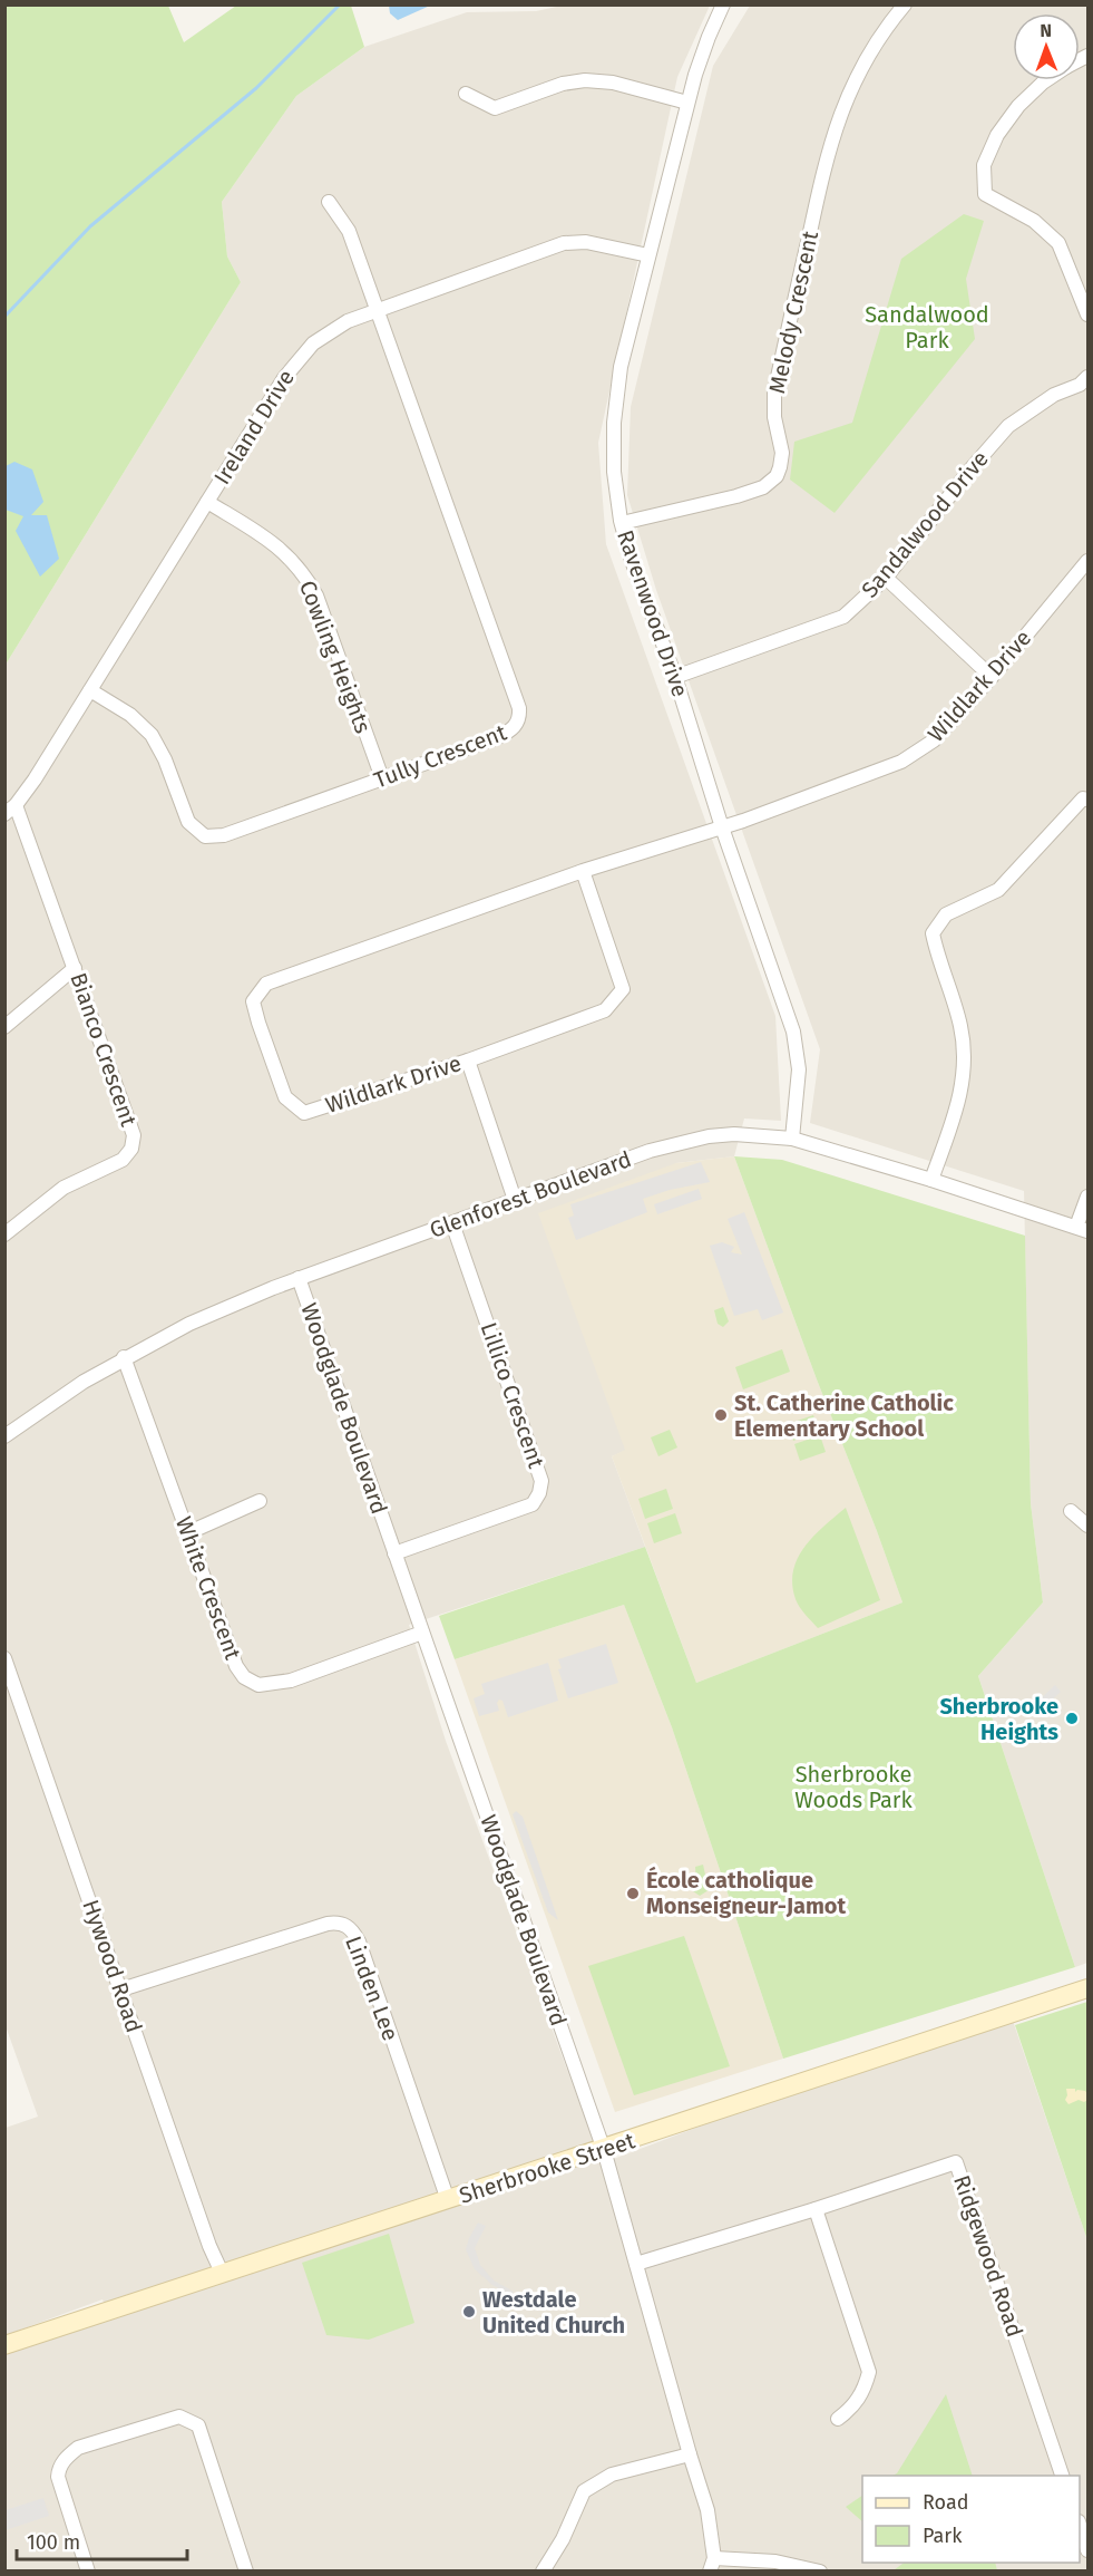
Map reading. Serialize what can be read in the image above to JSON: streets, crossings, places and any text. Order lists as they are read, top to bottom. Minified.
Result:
{"streets":{"main road":["Sherbrooke Street"],"street":["Melody Crescent","Ireland Drive","Sandalwood Drive","Ravenwood Drive","Cowling Heights","Wildlark Drive","Tully Crescent","Bianco Crescent","Glenforest Boulevard","Lillico Crescent","Woodglade Boulevard","White Crescent","Hywood Road","Linden Lee","Ridgewood Road"]},"crossings":[["Melody Crescent","Ravenwood Drive"],["Ireland Drive","Ravenwood Drive"],["Ireland Drive","Cowling Heights"],["Ireland Drive","Tully Crescent"],["Ireland Drive","Bianco Crescent"],["Sandalwood Drive","Ravenwood Drive"],["Ravenwood Drive","Wildlark Drive"],["Ravenwood Drive","Glenforest Boulevard"],["Cowling Heights","Tully Crescent"],["Glenforest Boulevard","Lillico Crescent"],["Glenforest Boulevard","Woodglade Boulevard"],["Glenforest Boulevard","White Crescent"],["Lillico Crescent","Woodglade Boulevard"],["Woodglade Boulevard","White Crescent"],["Woodglade Boulevard","Sherbrooke Street"],["Woodglade Boulevard","Ridgewood Road"],["Hywood Road","Linden Lee"],["Hywood Road","Sherbrooke Street"],["Linden Lee","Sherbrooke Street"]],"parks":["Sandalwood Park","Sherbrooke Woods Park"],"places":["St. Catherine Catholic Elementary School","Sherbrooke Heights","École catholique Monseigneur-Jamot","Westdale United Church"],"legend":["Road","Park"],"scale_bar":"100 m","north":"top"}
